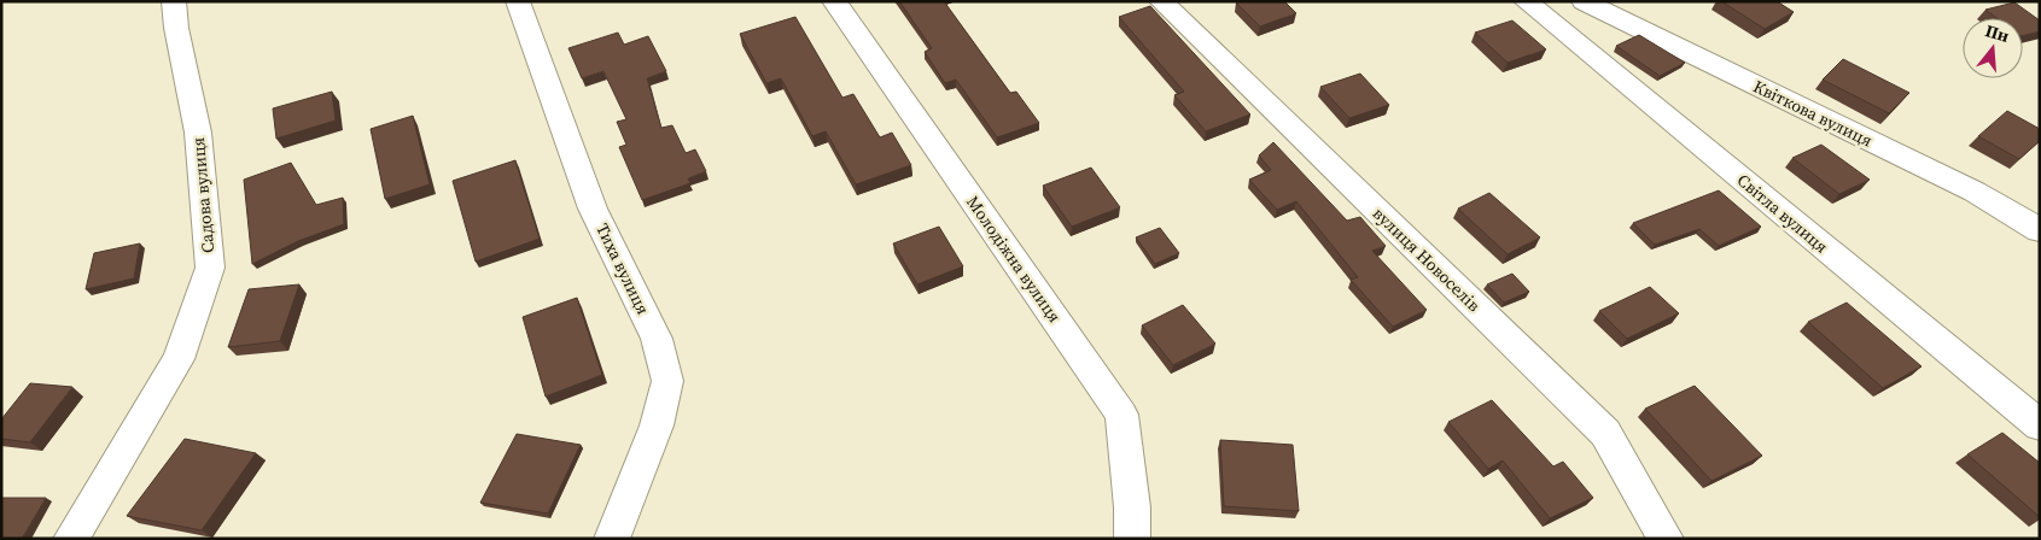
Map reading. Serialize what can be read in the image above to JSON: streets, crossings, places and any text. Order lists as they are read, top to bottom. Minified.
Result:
{"streets":{"street":["Квіткова вулиця","Садова вулиця","Світла вулиця","Молодіжна вулиця","вулиця Новоселів","Тиха вулиця"]},"north":"top"}
